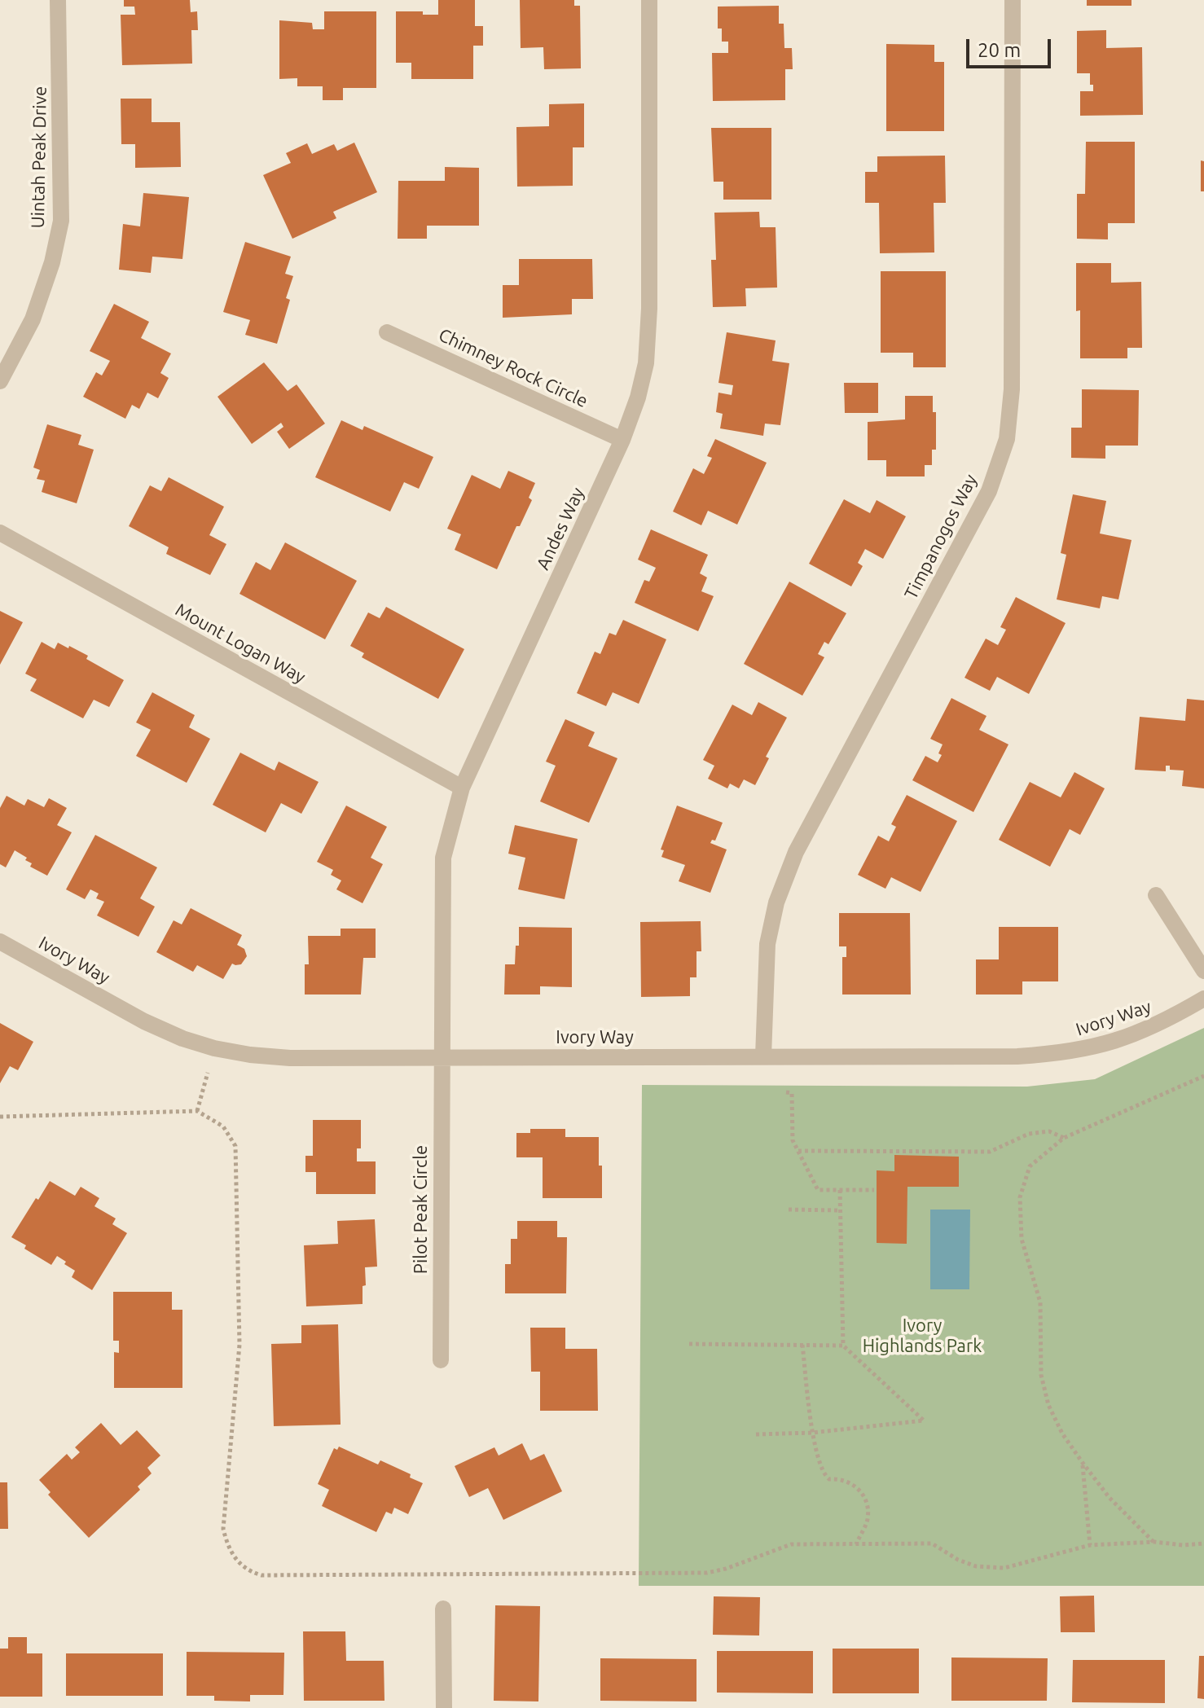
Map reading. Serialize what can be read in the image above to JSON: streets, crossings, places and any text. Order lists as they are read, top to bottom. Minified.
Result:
{"streets":{"street":["Uintah Peak Drive","Chimney Rock Circle","Andes Way","Timpanogos Way","Mount Logan Way","Ivory Way","Pilot Peak Circle"]},"crossings":[["Chimney Rock Circle","Andes Way"],["Andes Way","Mount Logan Way"],["Andes Way","Ivory Way"],["Andes Way","Pilot Peak Circle"],["Timpanogos Way","Ivory Way"],["Ivory Way","Pilot Peak Circle"]],"parks":["Ivory Highlands Park"],"scale_bar":"20 m"}
